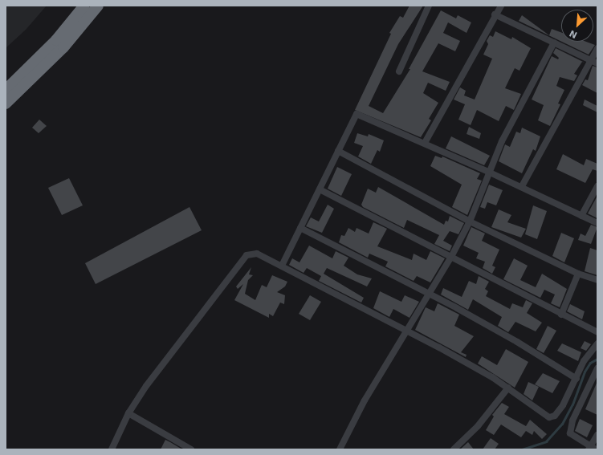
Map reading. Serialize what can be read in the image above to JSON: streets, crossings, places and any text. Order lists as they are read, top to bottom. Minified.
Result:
{"north":"bottom left"}
